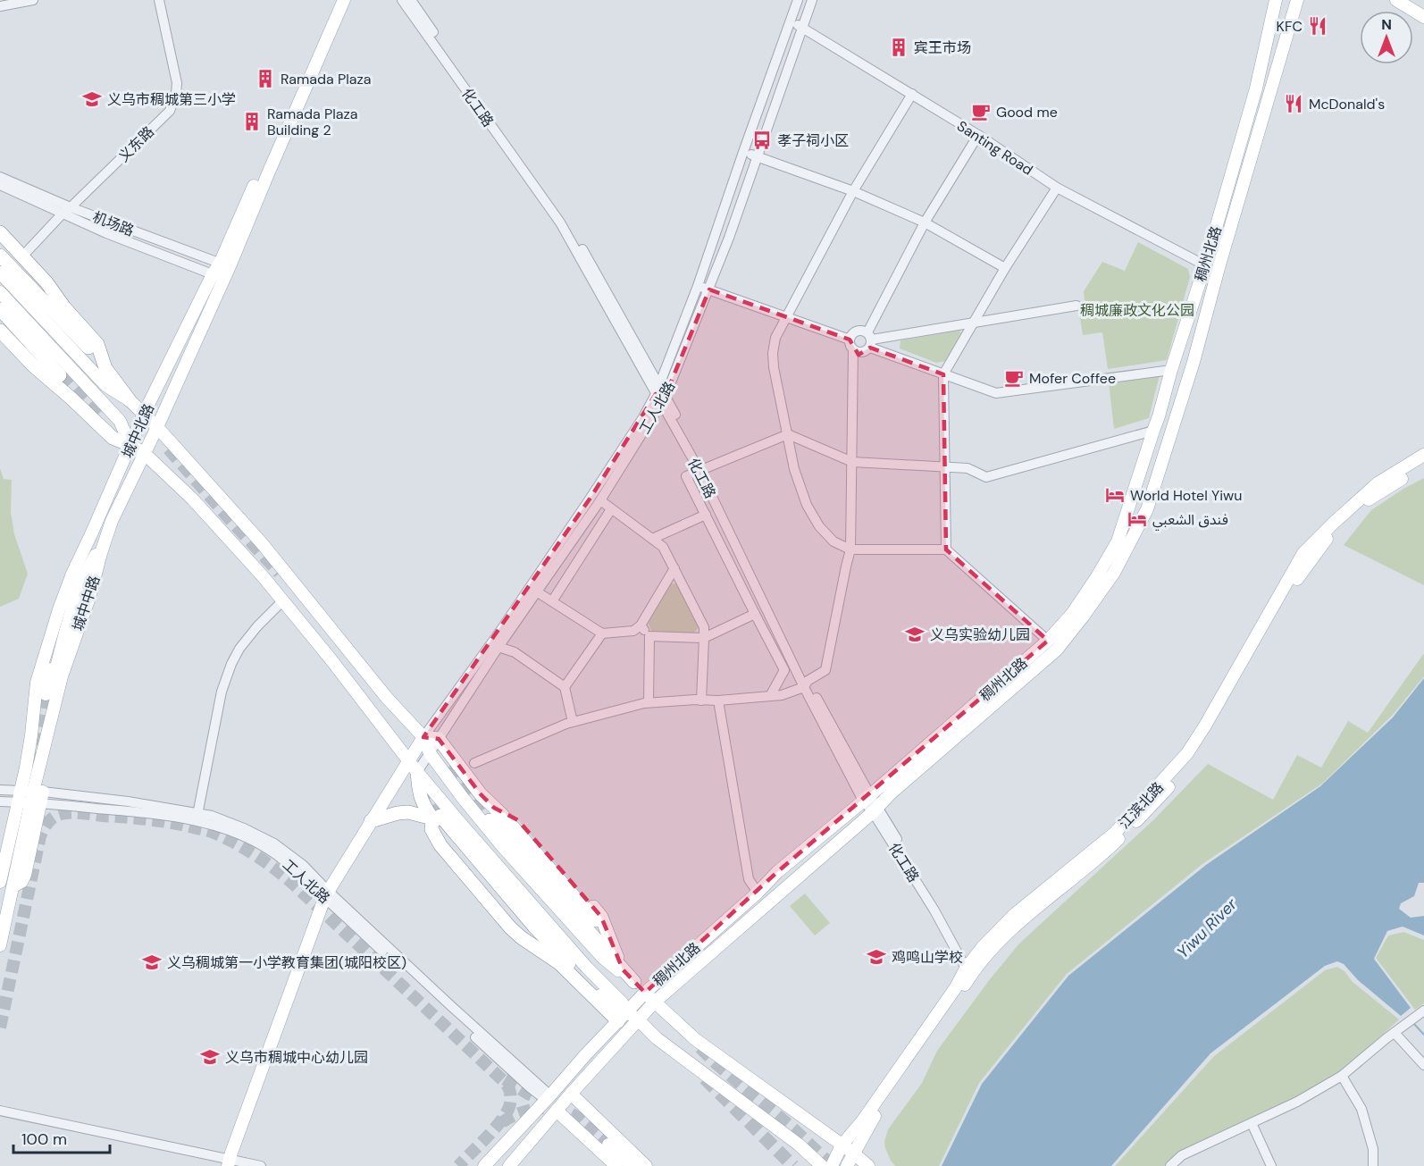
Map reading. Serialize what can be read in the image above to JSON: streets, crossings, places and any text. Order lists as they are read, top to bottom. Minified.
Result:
{"streets":{"main road":["稠州北路","城中北路","城中中路","江滨北路"],"street":["化工路","义东路","Santing Road","机场路","工人北路"]},"crossings":[["化工路","稠州北路"],["化工路","工人北路"],["化工路","江滨北路"],["义东路","机场路"],["Santing Road","稠州北路"],["Santing Road","工人北路"],["机场路","城中北路"],["机场路","城中中路"],["稠州北路","工人北路"],["工人北路","城中北路"],["工人北路","城中中路"],["城中北路","城中中路"]],"water":["Yiwu River"],"parks":["稠城廉政文化公园"],"places":{"restaurant":["KFC","McDonald's"],"building":["宾王市场","Ramada Plaza","Ramada Plaza Building 2"],"school or university":["义乌市稠城第三小学","义乌实验幼儿园","鸡鸣山学校","义乌稠城第一小学教育集团(城阳校区)","义乌市稠城中心幼儿园"],"cafe":["Good me","Mofer Coffee"],"bus stop":["孝子祠小区"],"hotel":["World Hotel Yiwu","فندق الشعبي"]},"scale_bar":"100 m","north":"top"}
